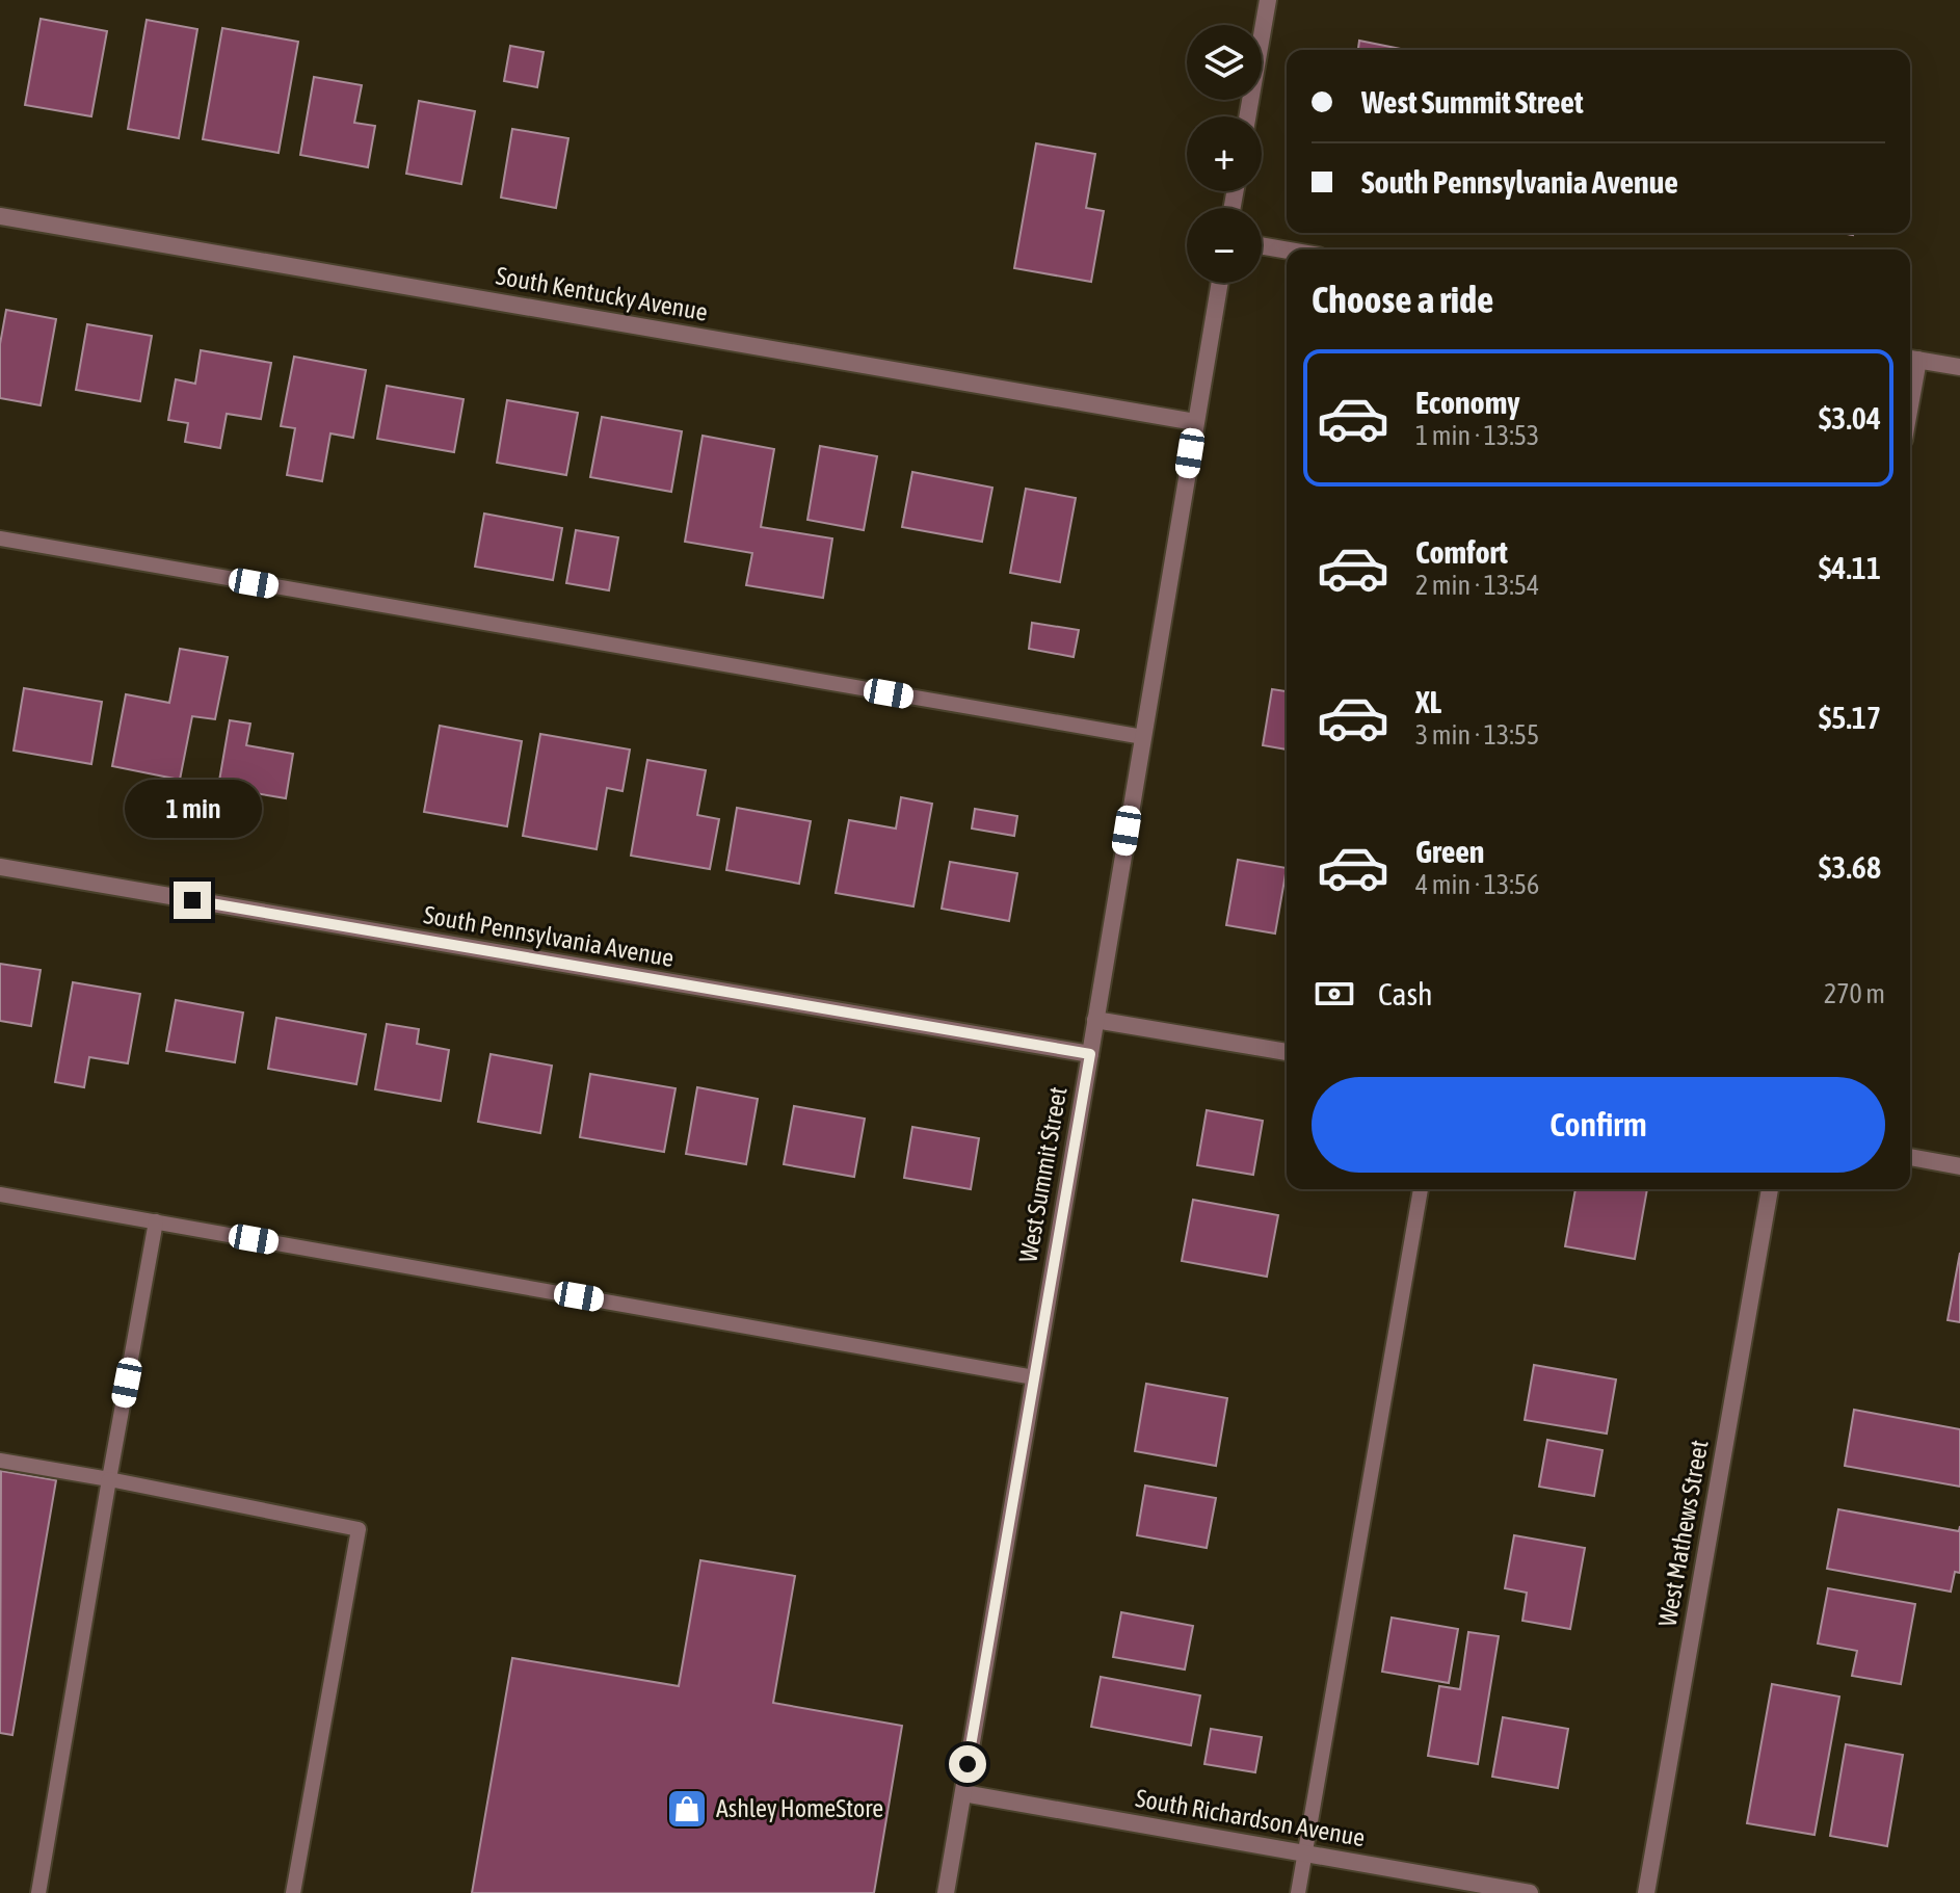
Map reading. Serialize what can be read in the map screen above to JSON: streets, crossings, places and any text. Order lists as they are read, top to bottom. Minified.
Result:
{"streets":{"street":["South Kentucky Avenue","South Pennsylvania Avenue","West Summit Street","West Mathews Street","South Richardson Avenue"]},"crossings":[["South Kentucky Avenue","West Summit Street"],["South Pennsylvania Avenue","West Summit Street"],["West Summit Street","South Richardson Avenue"]],"places":{"shop":["Ashley HomeStore"]},"page":{"map_buttons":["+","−"],"banner":["West Summit Street","South Pennsylvania Avenue"],"heading":"Choose a ride","list":[{"name":"Economy","note":"1 min · 13:53","value":"$3.04"},{"name":"Comfort","note":"2 min · 13:54","value":"$4.11"},{"name":"XL","note":"3 min · 13:55","value":"$5.17"},{"name":"Green","note":"4 min · 13:56","value":"$3.68"}],"bubble":"1 min","pay":["Cash","270 m"],"buttons":"Confirm"}}
